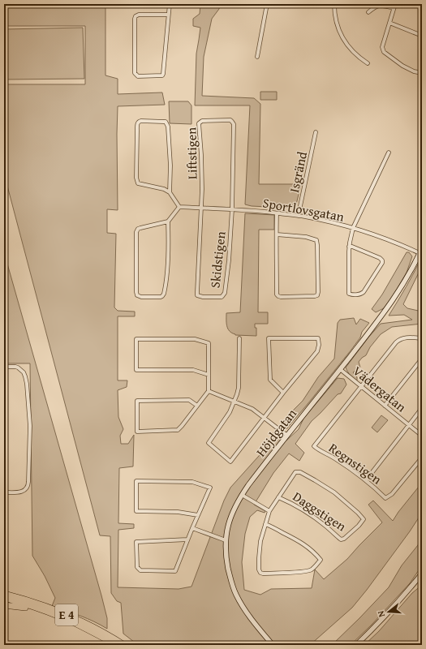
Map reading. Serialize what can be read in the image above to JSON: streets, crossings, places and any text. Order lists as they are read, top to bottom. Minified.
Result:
{"streets":{"highway":["E 4"],"street":["Liftstigen","Isgränd","Sportlovsgatan","Skidstigen","Vädergatan","Höjdgatan","Regnstigen","Daggstigen"]},"crossings":[["Liftstigen","Sportlovsgatan"],["Liftstigen","Skidstigen"],["Isgränd","Sportlovsgatan"],["Sportlovsgatan","Skidstigen"],["Sportlovsgatan","Höjdgatan"],["Vädergatan","Höjdgatan"],["Vädergatan","Regnstigen"]],"north":"left"}
